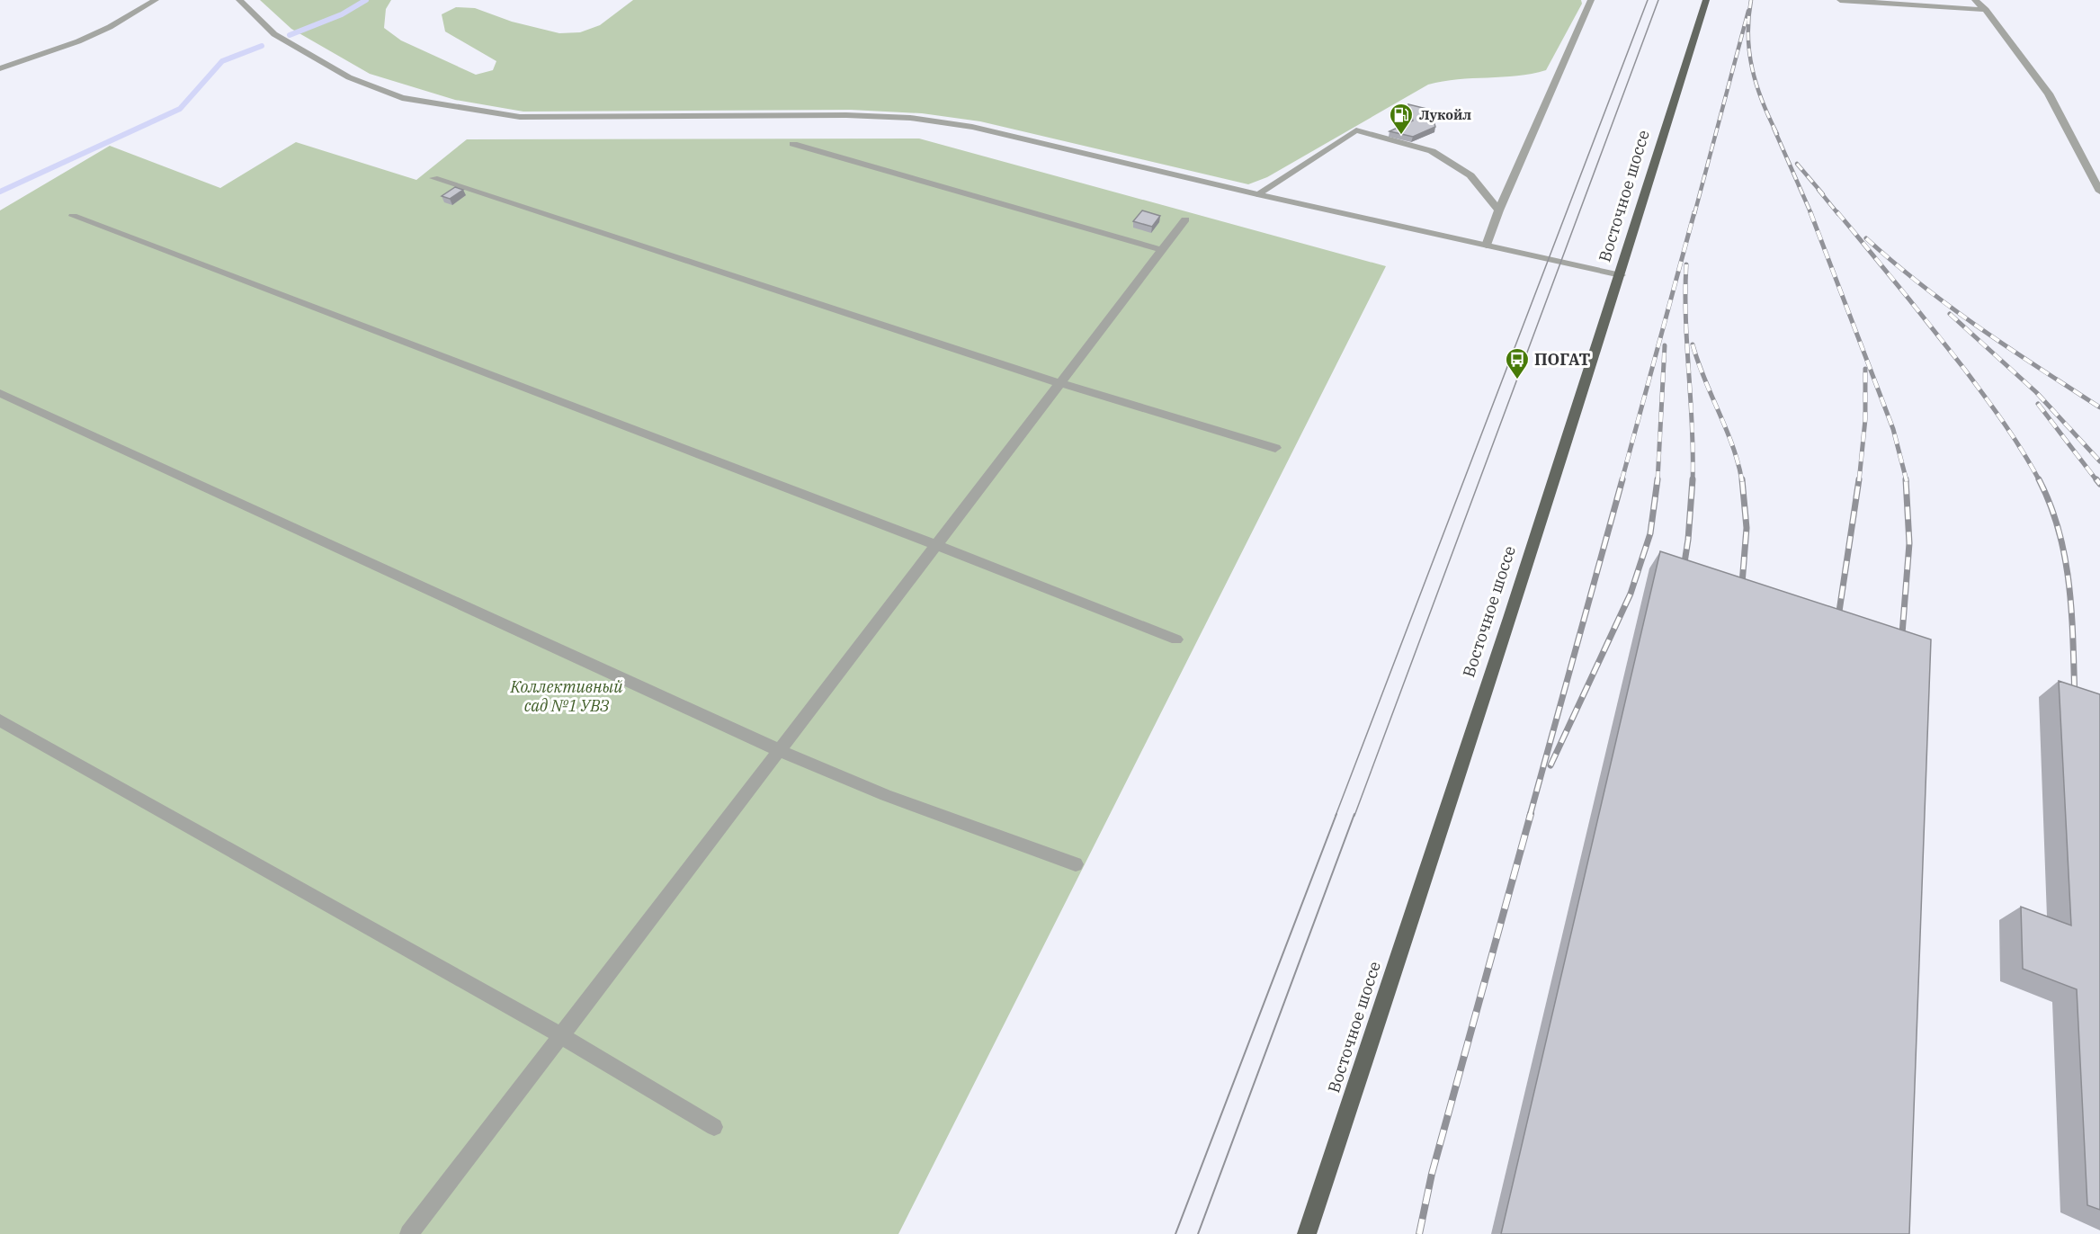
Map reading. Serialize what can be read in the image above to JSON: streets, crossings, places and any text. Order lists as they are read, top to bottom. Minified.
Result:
{"streets":{"main road":["Восточное шоссе"]},"parks":["Коллективный сад №1 УВЗ"],"places":{"fuel station":["Лукойл"],"bus stop":["ПОГАТ"]}}
